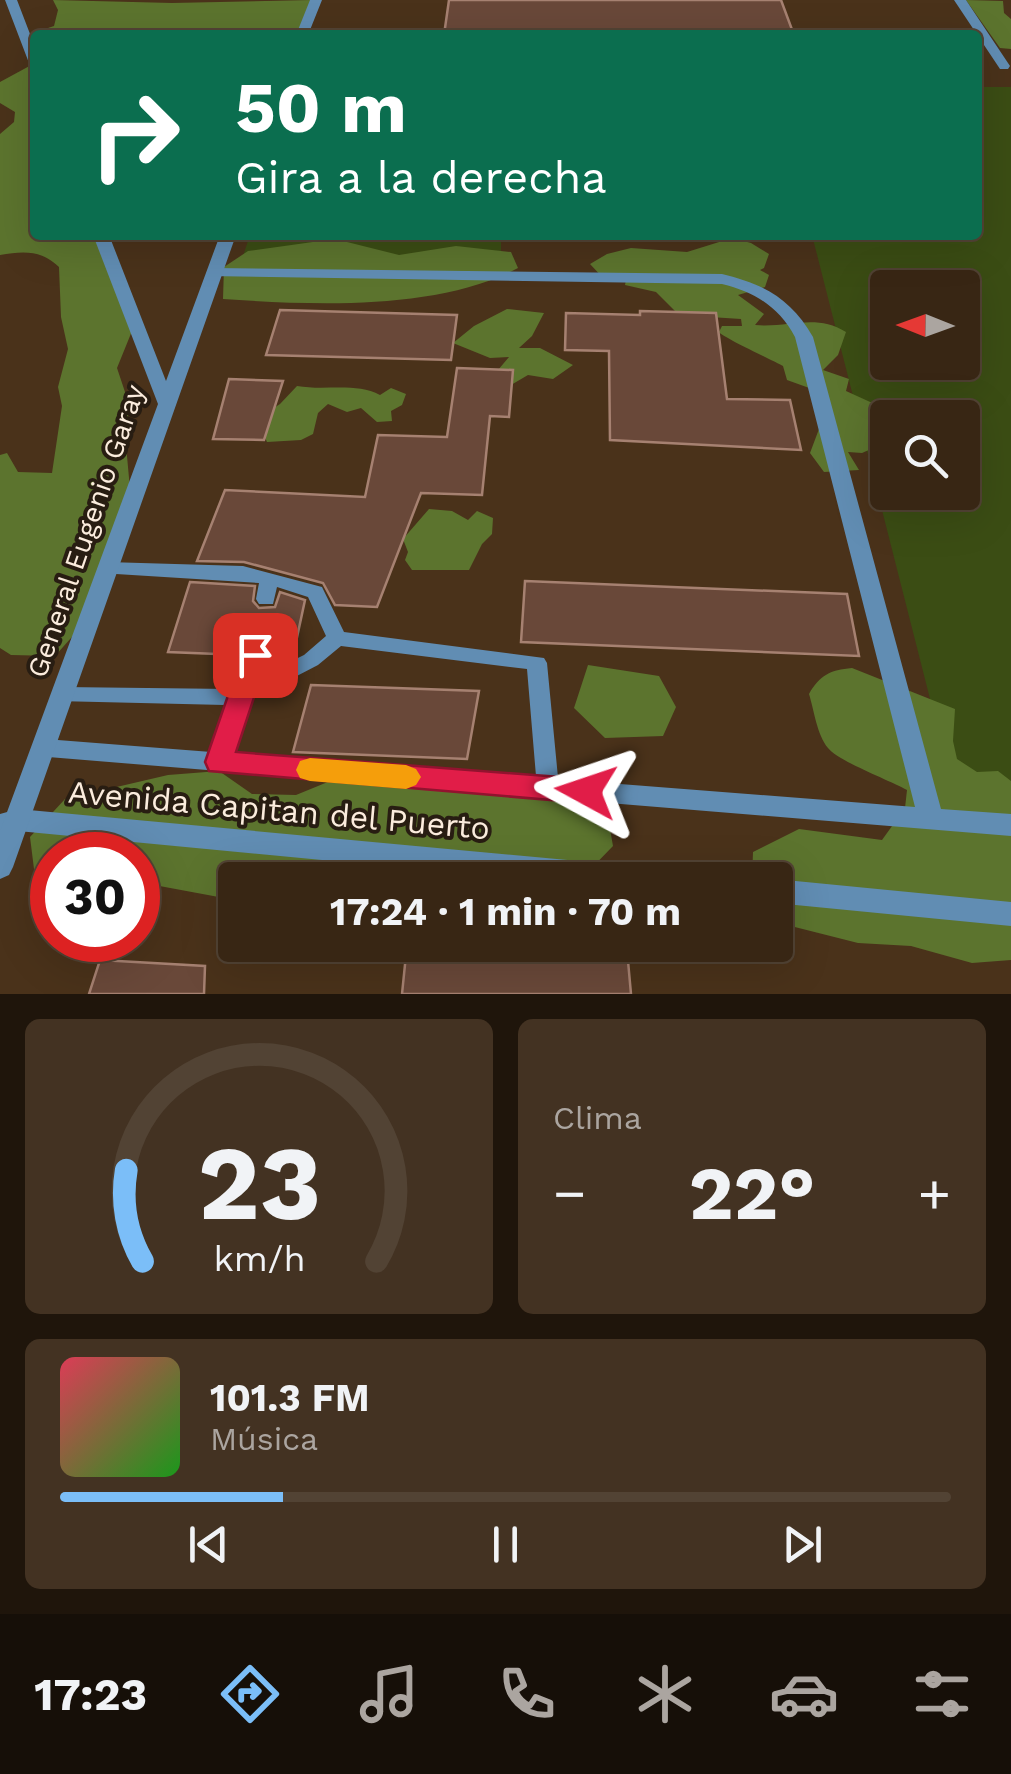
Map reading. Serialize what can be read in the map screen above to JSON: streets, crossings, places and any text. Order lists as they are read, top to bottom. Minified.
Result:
{"streets":{"street":["General Eugenio Garay","Avenida Capitan del Puerto"]},"crossings":[["General Eugenio Garay","Avenida Capitan del Puerto"]],"north":"left","page":{"turn":["50 m","Gira a la derecha"],"limit":"30","trip":"17:24 · 1 min · 70 m","tile":"Clima","heat":["−","22°","+"],"song":["101.3 FM","Música"],"tabs":"17:23","gauge":["23","km/h"]}}
